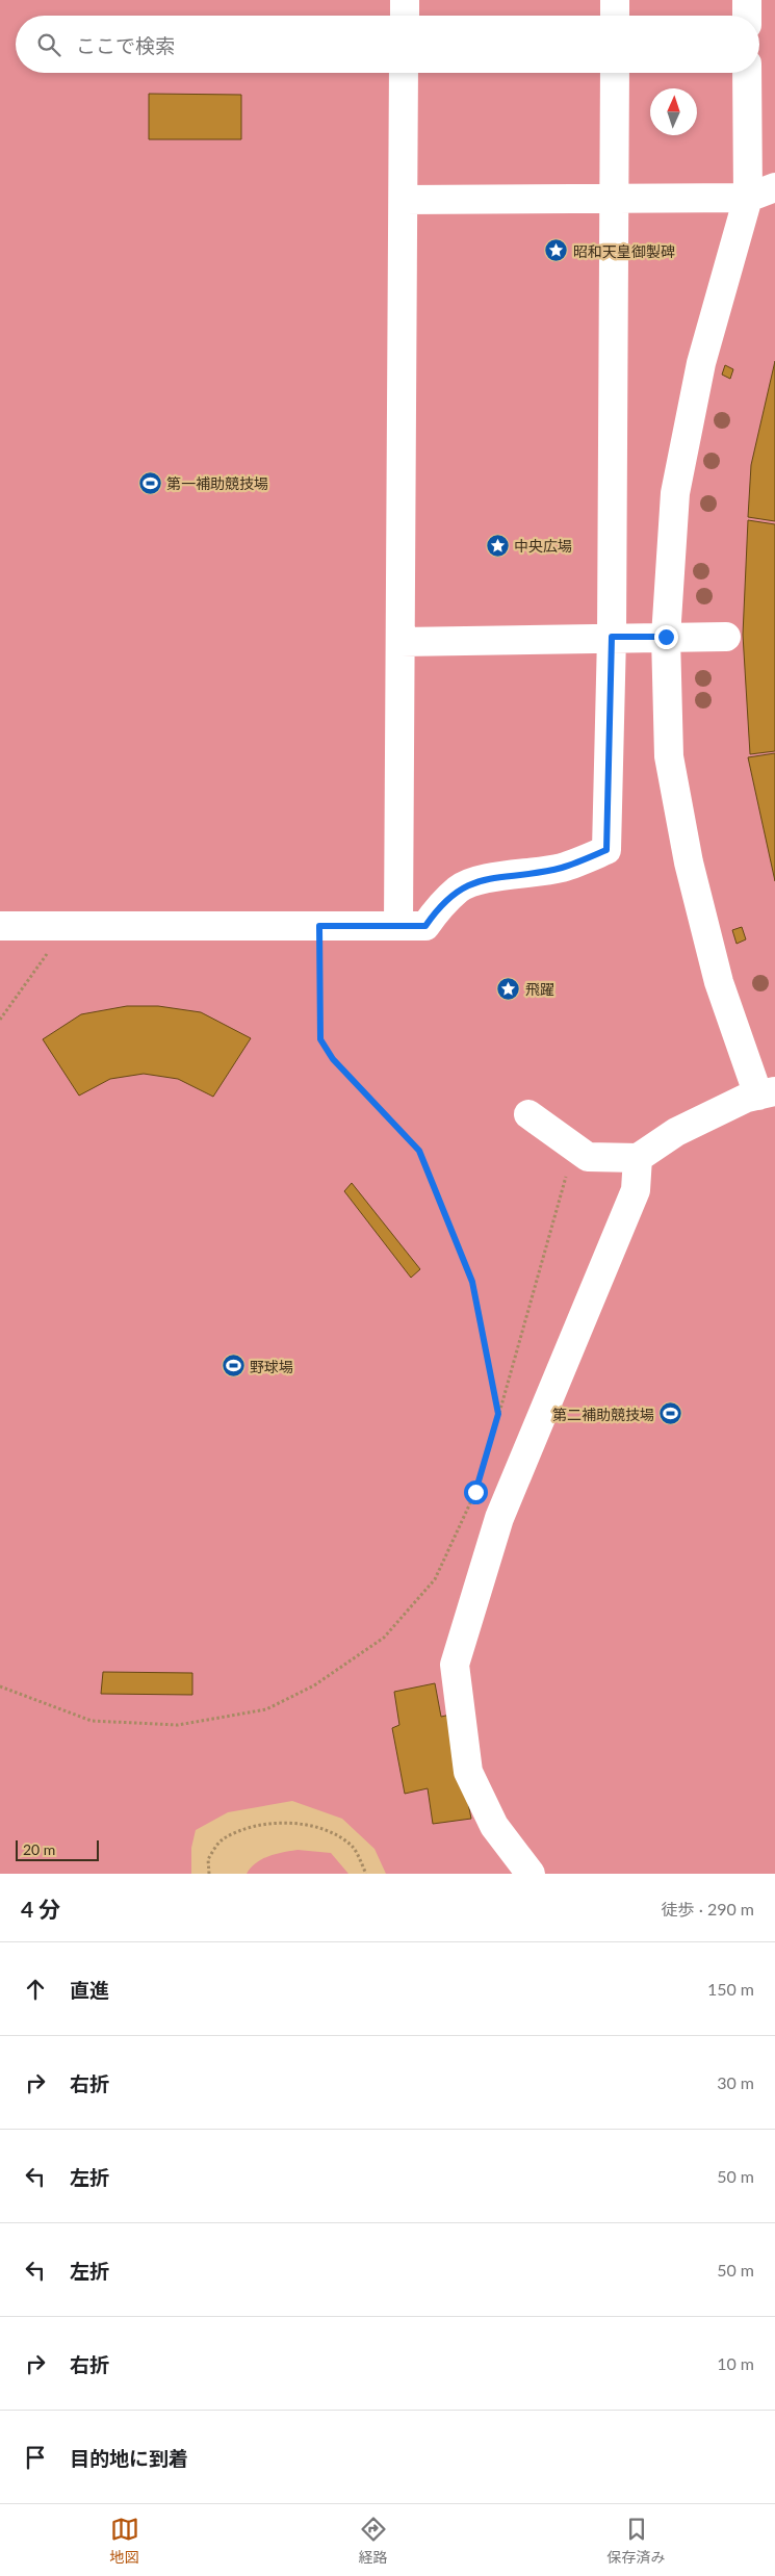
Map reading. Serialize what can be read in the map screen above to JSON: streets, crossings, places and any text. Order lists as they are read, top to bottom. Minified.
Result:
{"places":{"place":["昭和天皇御製碑","中央広場","飛躍"],"sports":["第一補助競技場","野球場","第二補助競技場"]},"scale_bar":"20 m","north":"top","page":{"search":"ここで検索","scale":"20 m","heading":["4 分","徒歩 · 290 m"],"list":[["直進","150 m"],["右折","30 m"],["左折","50 m"],["左折","50 m"],["右折","10 m"],"目的地に到着"],"nav":["地図","経路","保存済み"]}}
